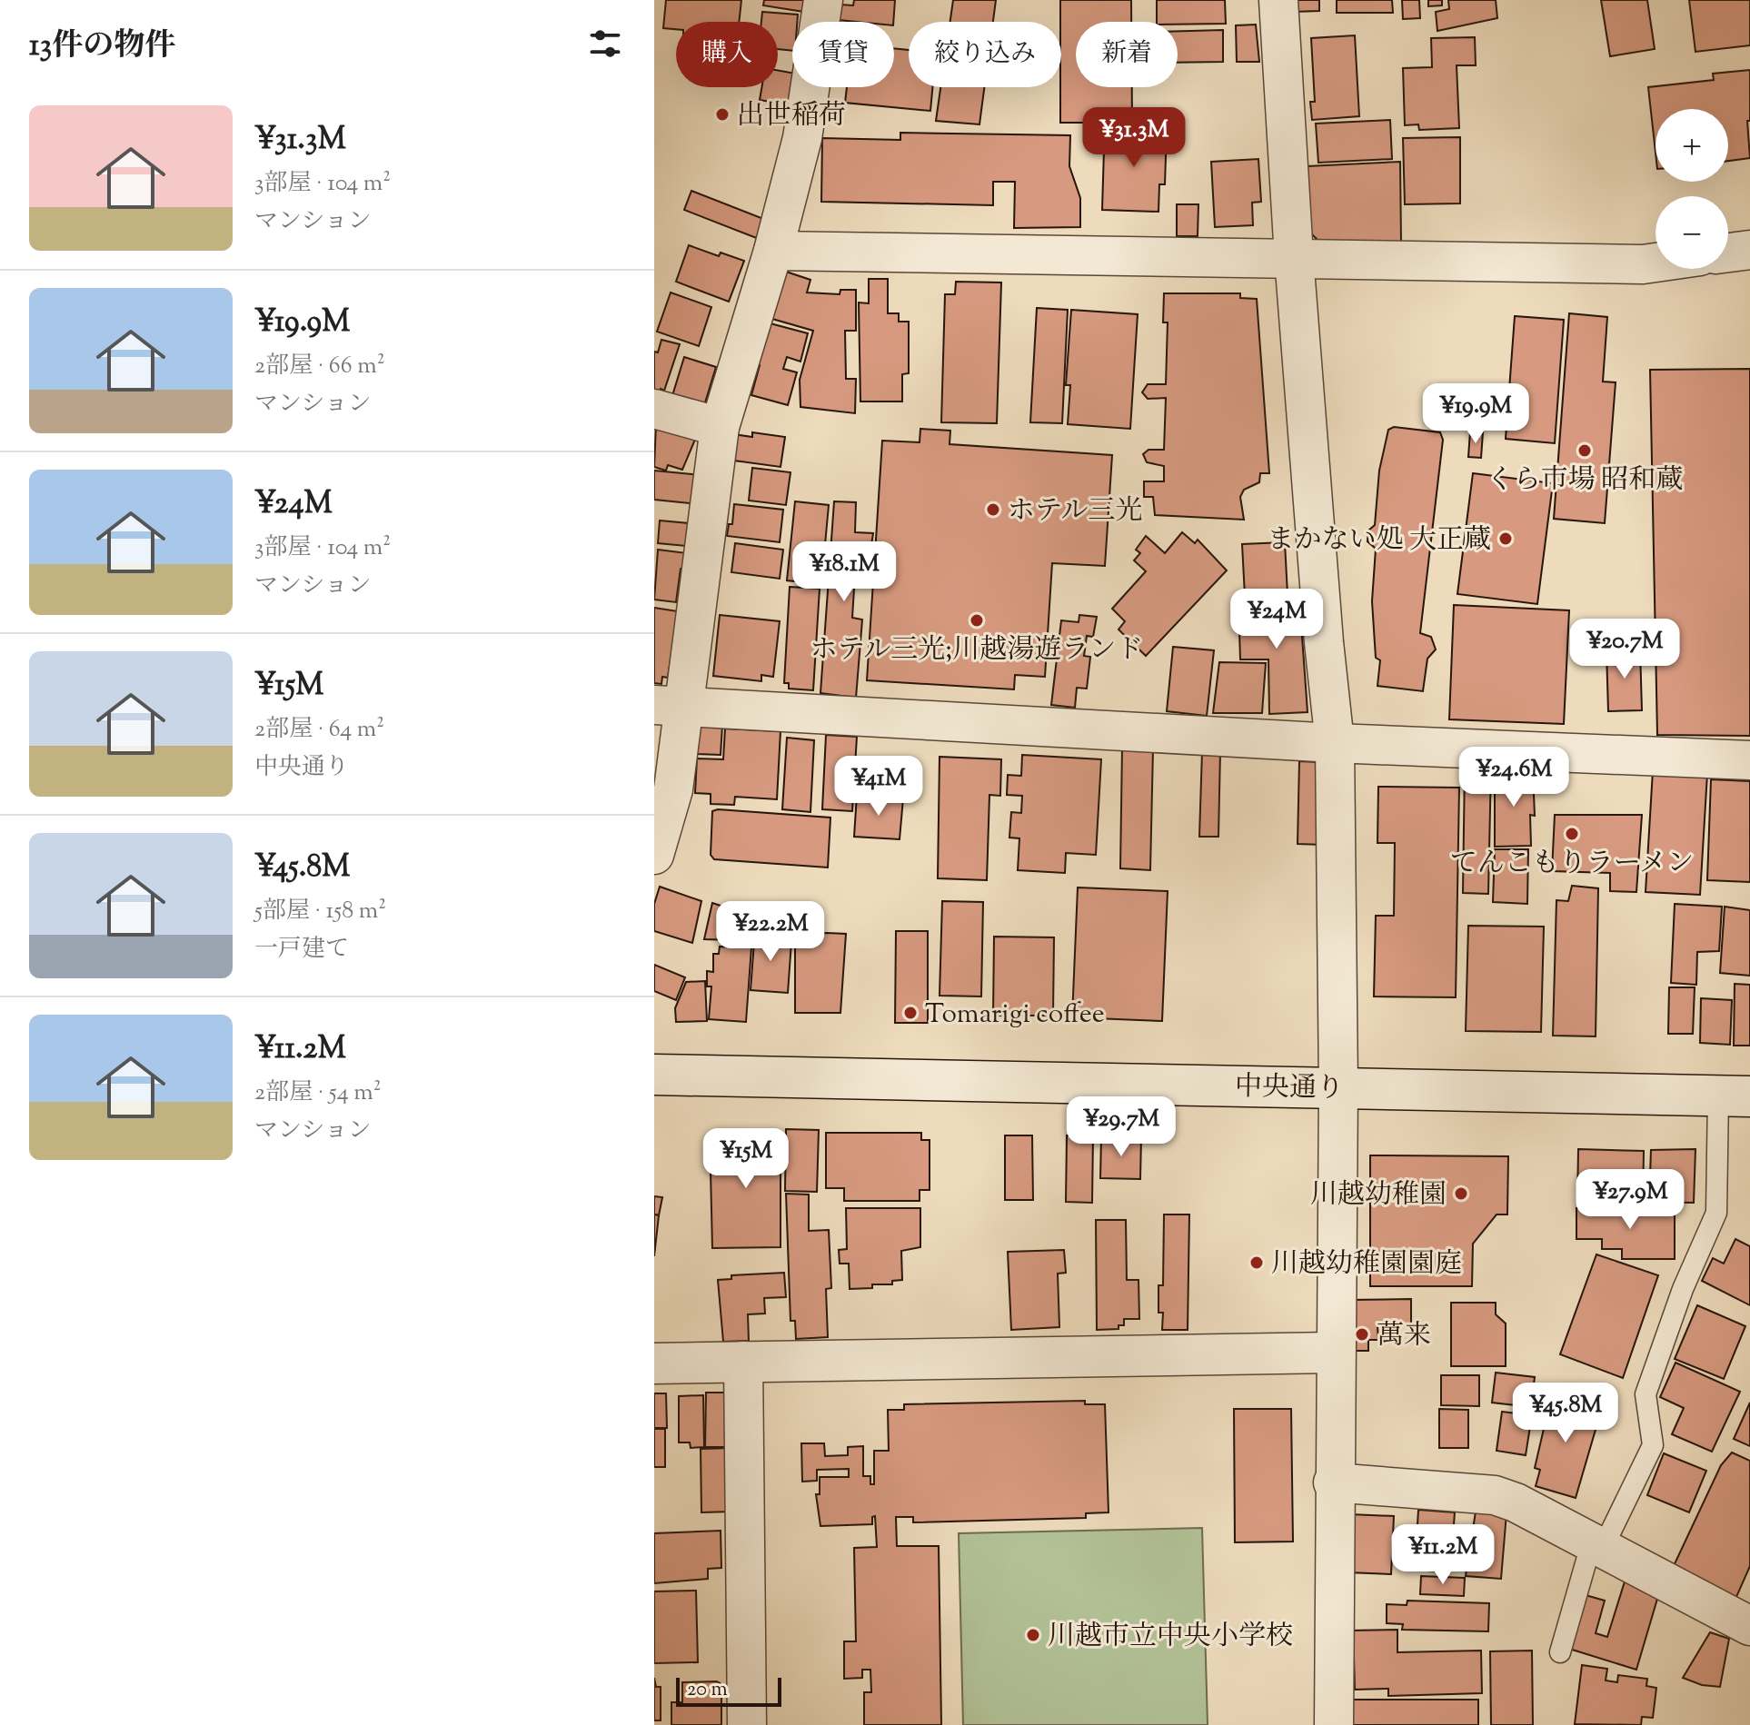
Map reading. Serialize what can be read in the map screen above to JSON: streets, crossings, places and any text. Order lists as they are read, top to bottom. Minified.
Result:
{"streets":{"main road":["中央通り"]},"places":["出世稲荷","くら市場 昭和蔵","ホテル三光","まかない処 大正蔵","ホテル三光;川越湯遊ランド","てんこもりラーメン","Tomarigi coffee","川越幼稚園","川越幼稚園園庭","萬来","川越市立中央小学校"],"scale_bar":"20 m","page":{"heading":"13件の物件","chip":["購入","賃貸","絞り込み","新着"],"list":[{"name":"¥31.3M","note":"3部屋 · 104 m² · マンション"},{"name":"¥19.9M","note":"2部屋 · 66 m² · マンション"},{"name":"¥24M","note":"3部屋 · 104 m² · マンション"},{"name":"¥15M","note":"2部屋 · 64 m² · 中央通り"},{"name":"¥45.8M","note":"5部屋 · 158 m² · 一戸建て"},{"name":"¥11.2M","note":"2部屋 · 54 m² · マンション"}],"price":["¥31.3M","¥19.9M","¥18.1M","¥24M","¥20.7M","¥24.6M","¥41M","¥22.2M","¥29.7M","¥15M","¥27.9M","¥45.8M","¥11.2M"],"map_buttons":["+","−"],"scale":"20 m"}}
